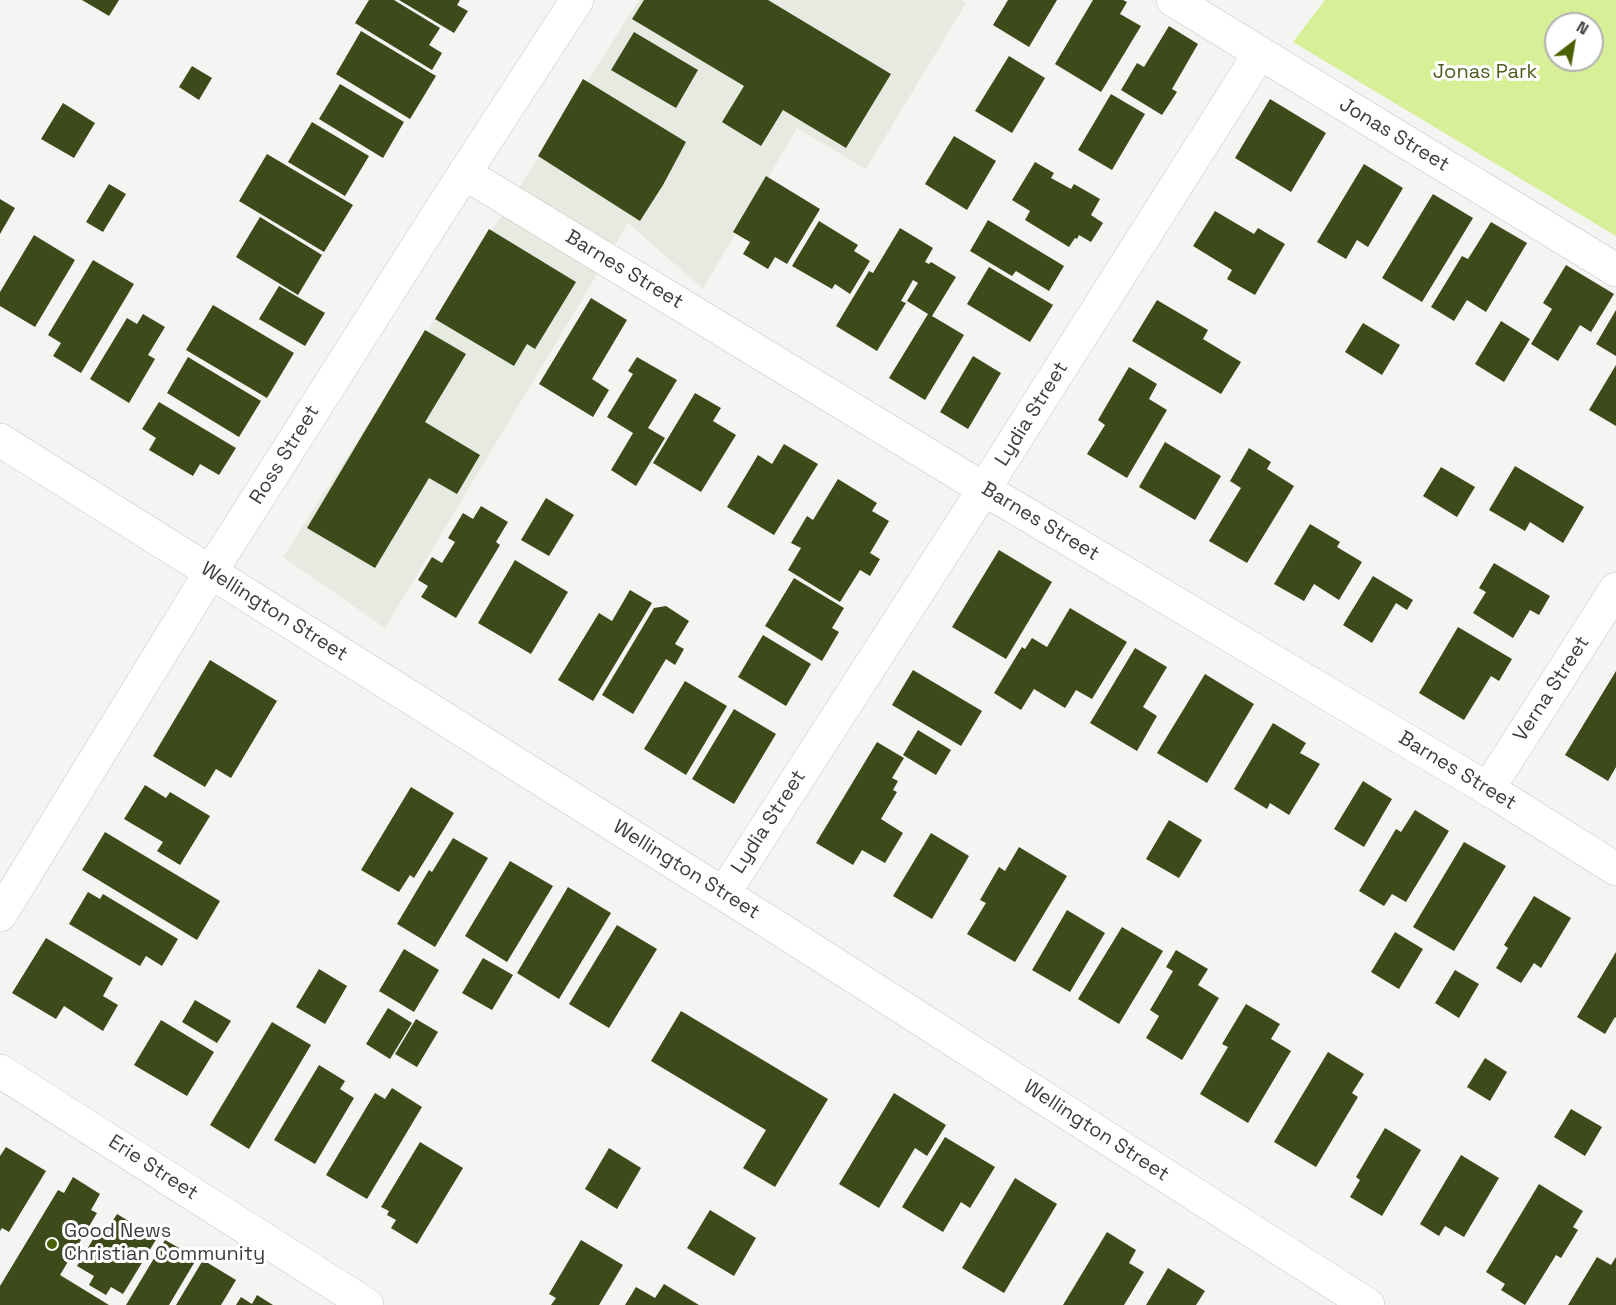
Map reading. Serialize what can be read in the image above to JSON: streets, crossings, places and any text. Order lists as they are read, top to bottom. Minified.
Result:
{"streets":{"street":["Jonas Street","Barnes Street","Lydia Street","Ross Street","Wellington Street","Verna Street","Erie Street"]},"crossings":[["Jonas Street","Lydia Street"],["Barnes Street","Lydia Street"],["Barnes Street","Ross Street"],["Barnes Street","Verna Street"],["Lydia Street","Wellington Street"],["Ross Street","Wellington Street"]],"parks":["Jonas Park"],"places":["Good News Christian Community"],"north":"top right"}
